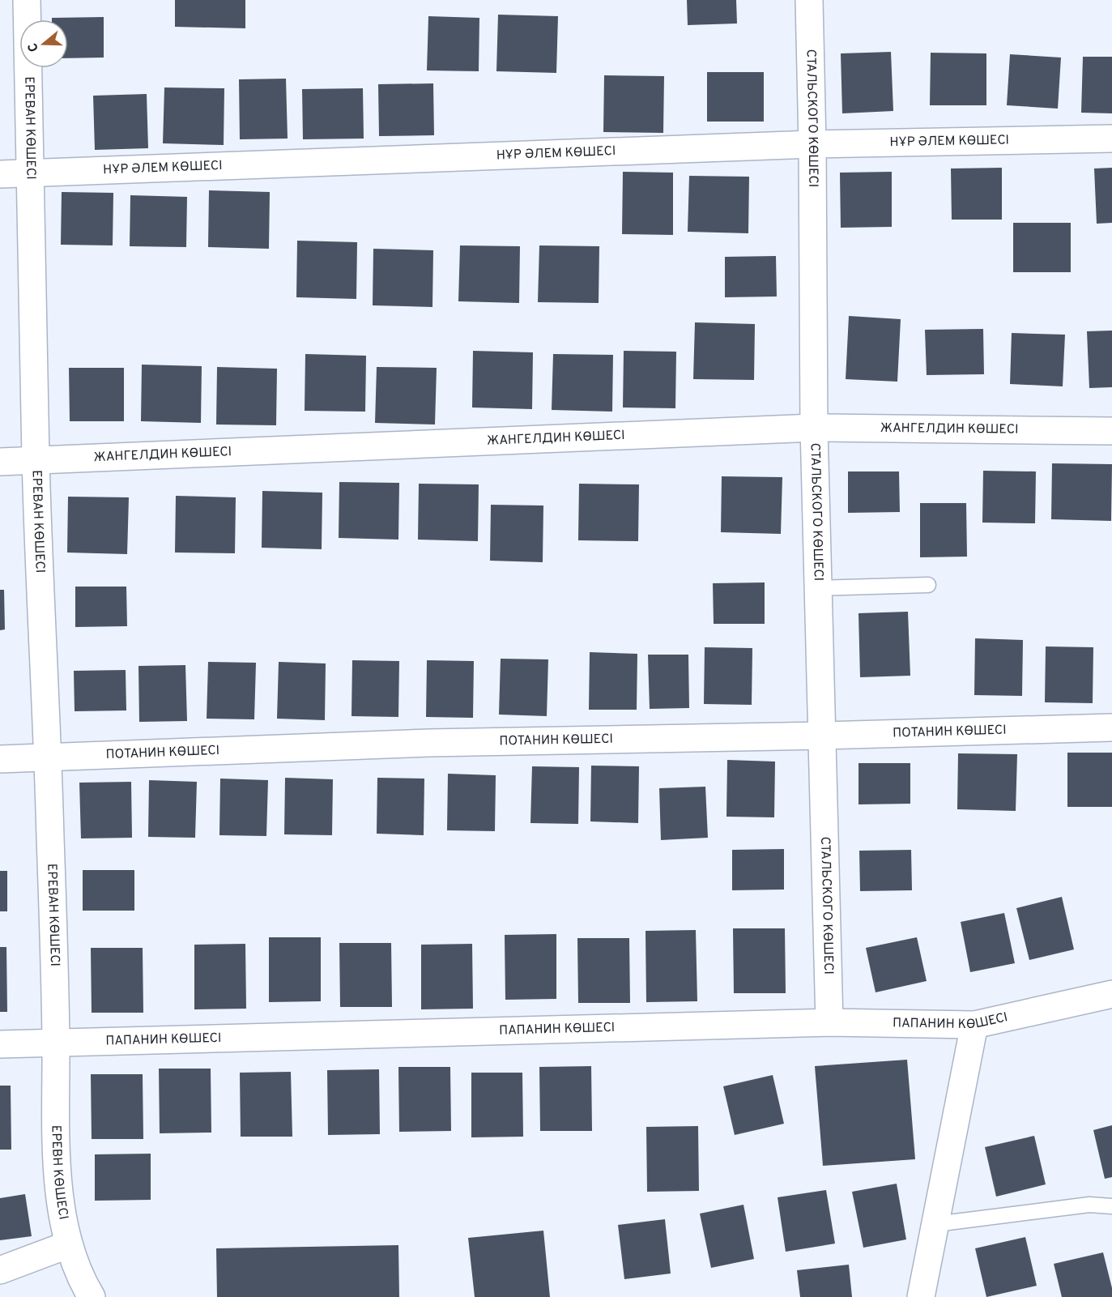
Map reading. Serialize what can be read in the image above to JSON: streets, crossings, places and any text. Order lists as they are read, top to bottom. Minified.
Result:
{"streets":{"street":["СТАЛЬСКОГО КӨШЕСІ","ЕРЕВАН КӨШЕСІ","НҰР ӘЛЕМ КӨШЕСІ","ЖАНГЕЛДИН КӨШЕСІ","ПОТАНИН КӨШЕСІ","ПАПАНИН КӨШЕСІ","ЕРЕВН КӨШЕСІ"]},"crossings":[["СТАЛЬСКОГО КӨШЕСІ","НҰР ӘЛЕМ КӨШЕСІ"],["СТАЛЬСКОГО КӨШЕСІ","ЖАНГЕЛДИН КӨШЕСІ"],["СТАЛЬСКОГО КӨШЕСІ","ПОТАНИН КӨШЕСІ"],["СТАЛЬСКОГО КӨШЕСІ","ПАПАНИН КӨШЕСІ"],["ЕРЕВАН КӨШЕСІ","НҰР ӘЛЕМ КӨШЕСІ"],["ЕРЕВАН КӨШЕСІ","ЖАНГЕЛДИН КӨШЕСІ"],["ЕРЕВАН КӨШЕСІ","ПОТАНИН КӨШЕСІ"],["ЕРЕВАН КӨШЕСІ","ПАПАНИН КӨШЕСІ"],["ЕРЕВАН КӨШЕСІ","ЕРЕВН КӨШЕСІ"],["ПАПАНИН КӨШЕСІ","ЕРЕВН КӨШЕСІ"]],"north":"left"}
